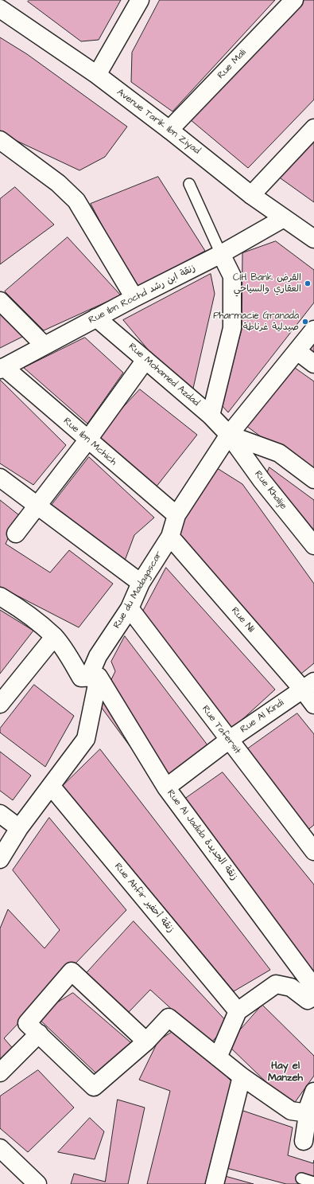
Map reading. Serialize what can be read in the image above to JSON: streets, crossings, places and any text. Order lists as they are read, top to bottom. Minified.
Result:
{"streets":{"street":["Rue Mali","Avenue Tarik Ibn Ziyad","Rue Ibn Rochd زنقة ابن رشد","Rue Mohamed Azdad","Rue Ibn Mchich","Rue Khalije","Rue du Madagascar","Rue Nil","Rue Al Kindi","Rue Tafersit","Rue Al Jadida زنقة الجديدة","Rue Ahfir زنقة أحفير"]},"crossings":[["Rue Mali","Avenue Tarik Ibn Ziyad"],["Avenue Tarik Ibn Ziyad","Rue Ibn Rochd زنقة ابن رشد"],["Rue Ibn Rochd زنقة ابن رشد","Rue Mohamed Azdad"],["Rue Ibn Rochd زنقة ابن رشد","Rue Ibn Mchich"],["Rue Mohamed Azdad","Rue Khalije"],["Rue Mohamed Azdad","Rue du Madagascar"],["Rue Ibn Mchich","Rue du Madagascar"],["Rue Khalije","Rue du Madagascar"],["Rue du Madagascar","Rue Nil"],["Rue du Madagascar","Rue Tafersit"],["Rue du Madagascar","Rue Al Jadida زنقة الجديدة"],["Rue Nil","Rue Al Kindi"],["Rue Al Kindi","Rue Tafersit"],["Rue Al Kindi","Rue Al Jadida زنقة الجديدة"]],"districts":["Hay el Manzeh"],"places":["CIH Bank القرض العقاري والسياحي","Pharmacie Granada صيدلية غرناطة"]}
